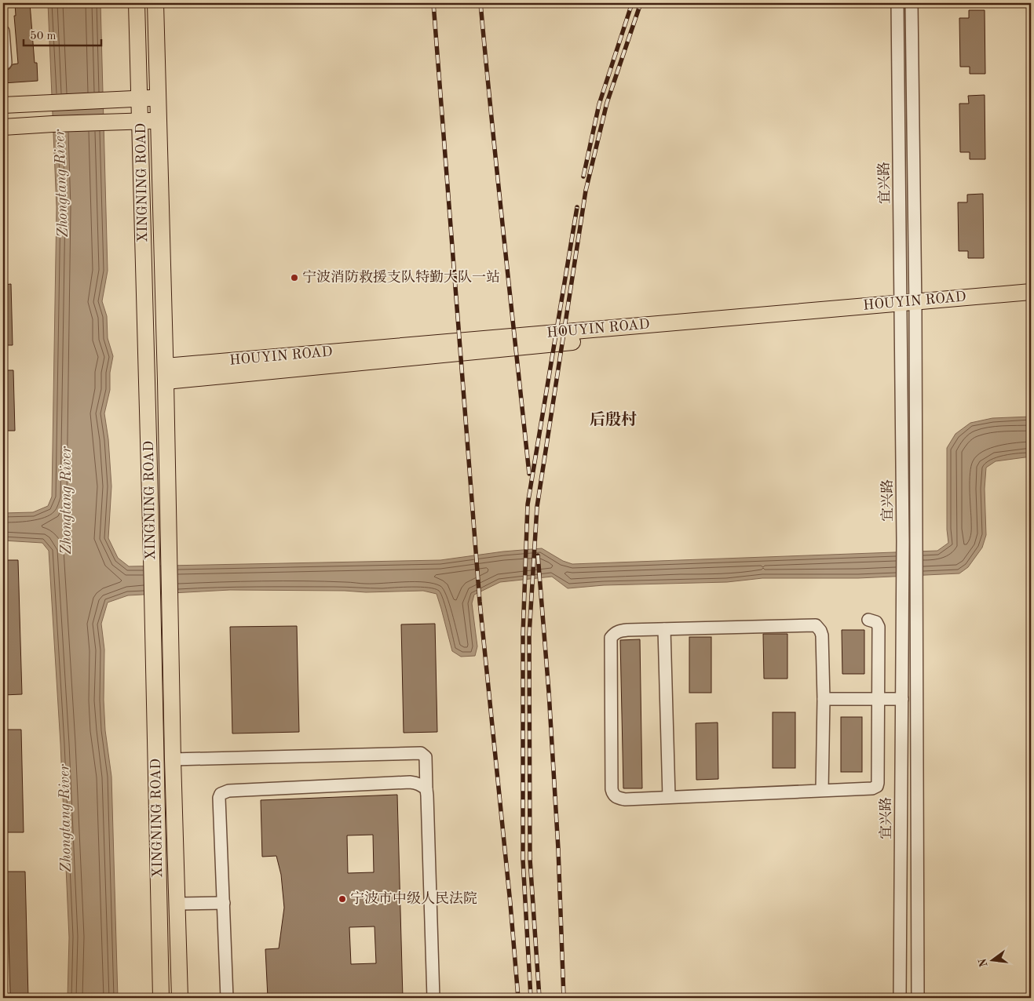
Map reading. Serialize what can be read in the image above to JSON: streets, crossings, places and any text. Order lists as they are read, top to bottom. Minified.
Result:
{"streets":{"main road":["XINGNING ROAD","HOUYIN ROAD"],"street":["宜兴路"]},"crossings":[["宜兴路","HOUYIN ROAD"]],"districts":["后殷村"],"water":["Zhongtang River"],"places":["宁波消防救援支队特勤大队一站","宁波市中级人民法院"],"scale_bar":"50 m","north":"left"}
